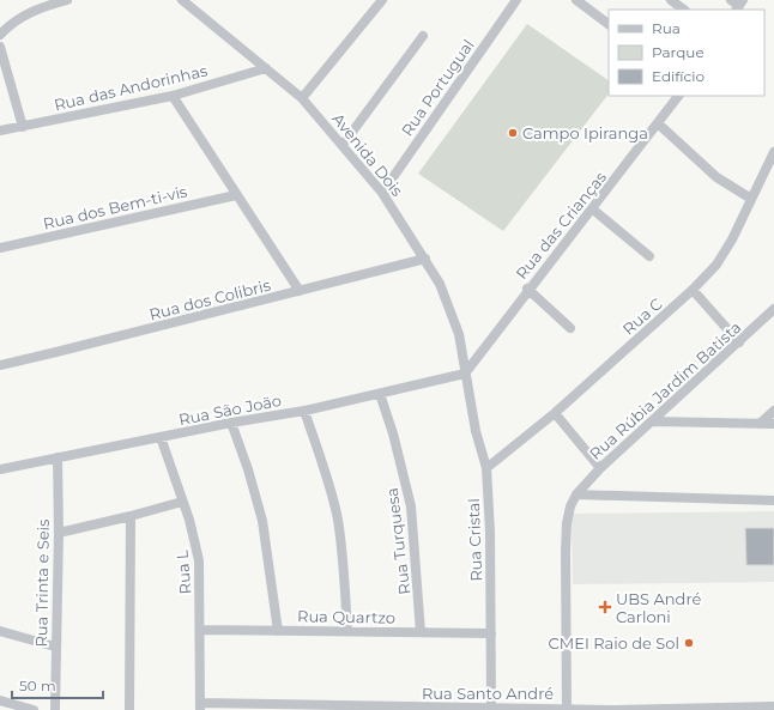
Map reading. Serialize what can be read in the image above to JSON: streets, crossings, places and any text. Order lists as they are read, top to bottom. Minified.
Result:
{"streets":{"street":["Rua das Andorinhas","Rua Portugual","Avenida Dois","Rua dos Bem-ti-vis","Rua das Crianças","Rua dos Colibris","Rua C","Rua Rúbia Jardim Batista","Rua São João","Rua Cristal","Rua Turquesa","Rua L","Rua Trinta e Seis","Rua Quartzo","Rua Santo André"]},"crossings":[["Rua das Andorinhas","Avenida Dois"],["Rua Portugual","Avenida Dois"],["Avenida Dois","Rua das Crianças"],["Avenida Dois","Rua dos Colibris"],["Avenida Dois","Rua São João"],["Avenida Dois","Rua Cristal"],["Rua das Crianças","Rua São João"],["Rua das Crianças","Rua Cristal"],["Rua C","Rua Cristal"],["Rua São João","Rua Cristal"],["Rua São João","Rua Turquesa"],["Rua São João","Rua L"],["Rua São João","Rua Trinta e Seis"],["Rua Cristal","Rua Quartzo"],["Rua Cristal","Rua Santo André"],["Rua Turquesa","Rua Quartzo"],["Rua L","Rua Quartzo"],["Rua L","Rua Santo André"]],"places":{"other":["Campo Ipiranga","CMEI Raio de Sol"],"health":["UBS André Carloni"]},"legend":["Rua","Parque","Edifício"],"scale_bar":"50 m"}
